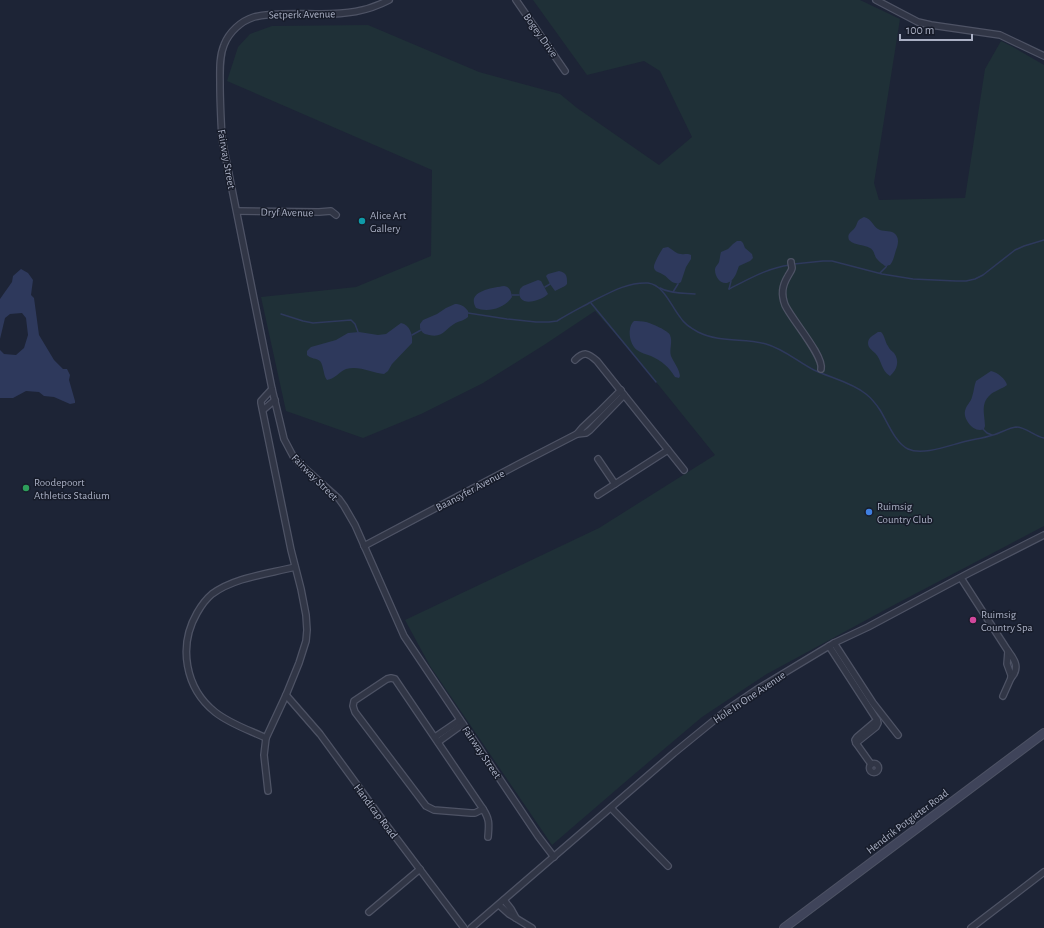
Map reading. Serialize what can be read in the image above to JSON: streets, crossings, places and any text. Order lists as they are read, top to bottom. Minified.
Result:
{"streets":{"main road":["Hendrik Potgieter Road"],"street":["Setperk Avenue","Bogey Drive","Fairway Street","Dryf Avenue","Baansyfer Avenue","Hole In One Avenue","Handicap Road"]},"crossings":[["Setperk Avenue","Fairway Street"],["Fairway Street","Dryf Avenue"],["Fairway Street","Baansyfer Avenue"],["Fairway Street","Hole In One Avenue"]],"places":["Alice Art Gallery","Roodepoort Athletics Stadium","Ruimsig Country Club","Ruimsig Country Spa"],"scale_bar":"100 m"}
